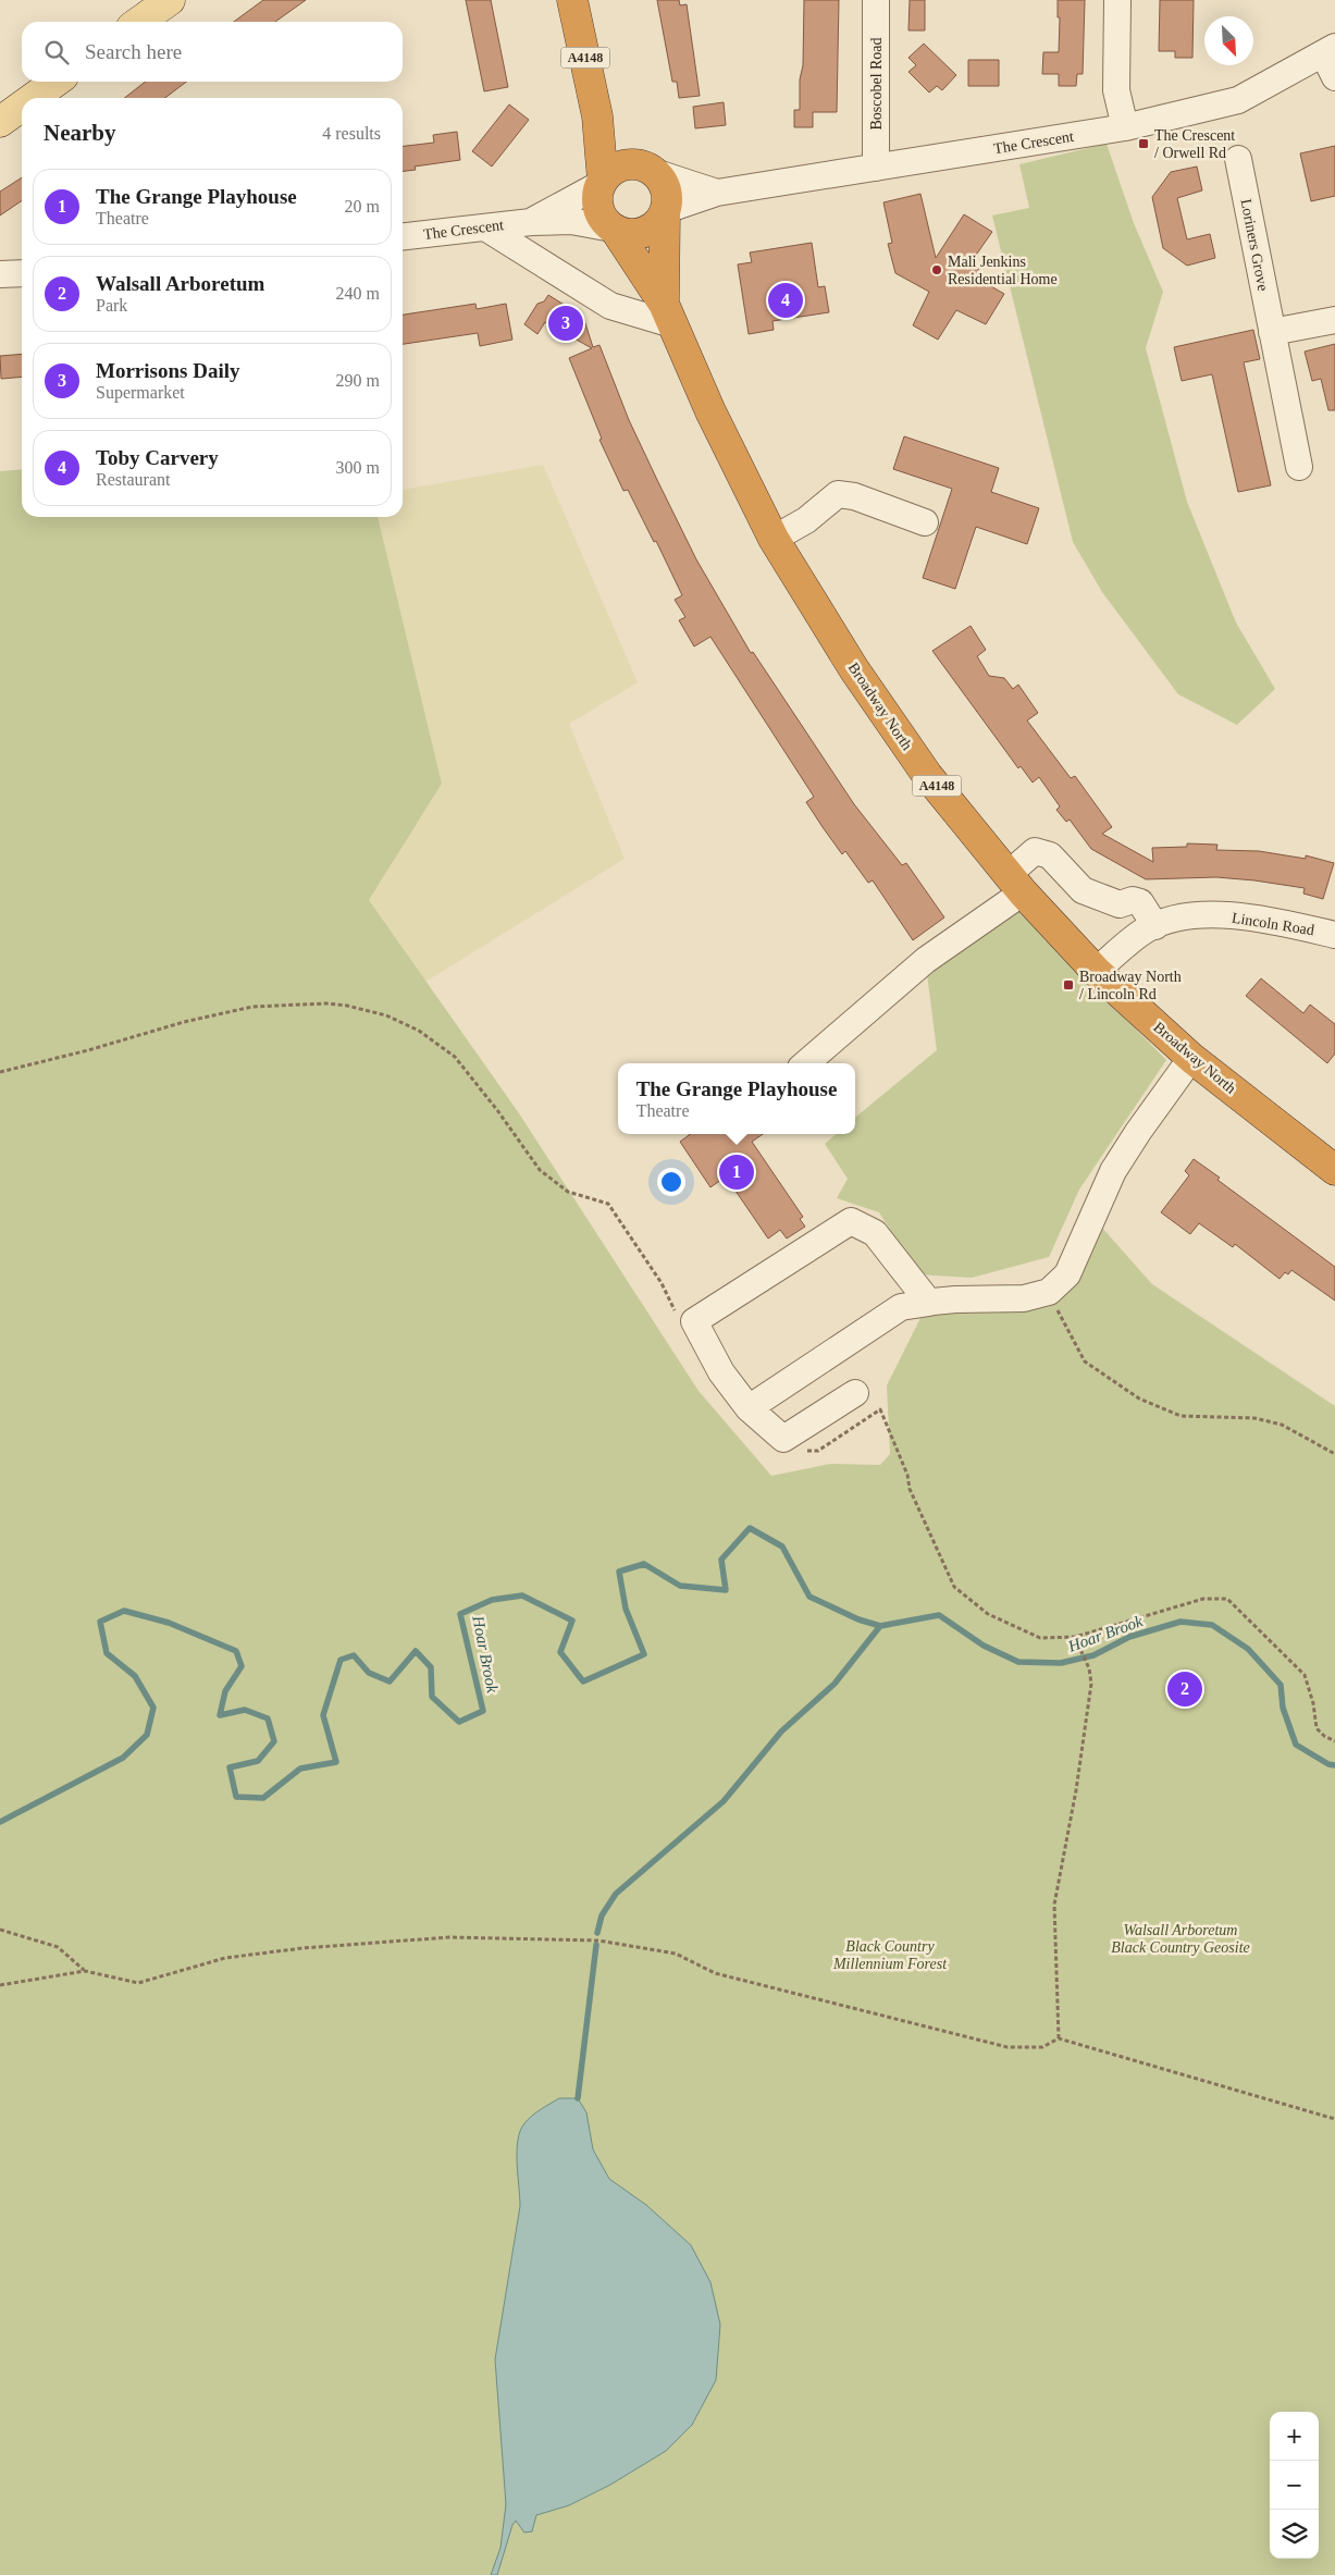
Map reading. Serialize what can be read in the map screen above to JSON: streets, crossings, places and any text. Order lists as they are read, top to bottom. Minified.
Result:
{"streets":{"highway":["A4148","Broadway North"],"street":["Boscobel Road","The Crescent","Loriners Grove","Lincoln Road"]},"crossings":[["Boscobel Road","The Crescent"],["The Crescent","Broadway North"],["Broadway North","Lincoln Road"]],"water":["Hoar Brook"],"parks":["Walsall Arboretum Black Country Geosite","Black Country Millennium Forest"],"places":{"transit":["The Crescent / Orwell Rd","Broadway North / Lincoln Rd"],"other":["Mali Jenkins Residential Home"]},"north":"bottom right","page":{"search":"Search here","heading":["Nearby","4 results"],"list":[{"mark":"1","name":"The Grange Playhouse","note":"Theatre","value":"20 m"},{"mark":"2","name":"Walsall Arboretum","note":"Park","value":"240 m"},{"mark":"3","name":"Morrisons Daily","note":"Supermarket","value":"290 m"},{"mark":"4","name":"Toby Carvery","note":"Restaurant","value":"300 m"}],"pins":["4","3","1","2"],"popup":["The Grange Playhouse","Theatre"],"map_buttons":["+","−"]}}
